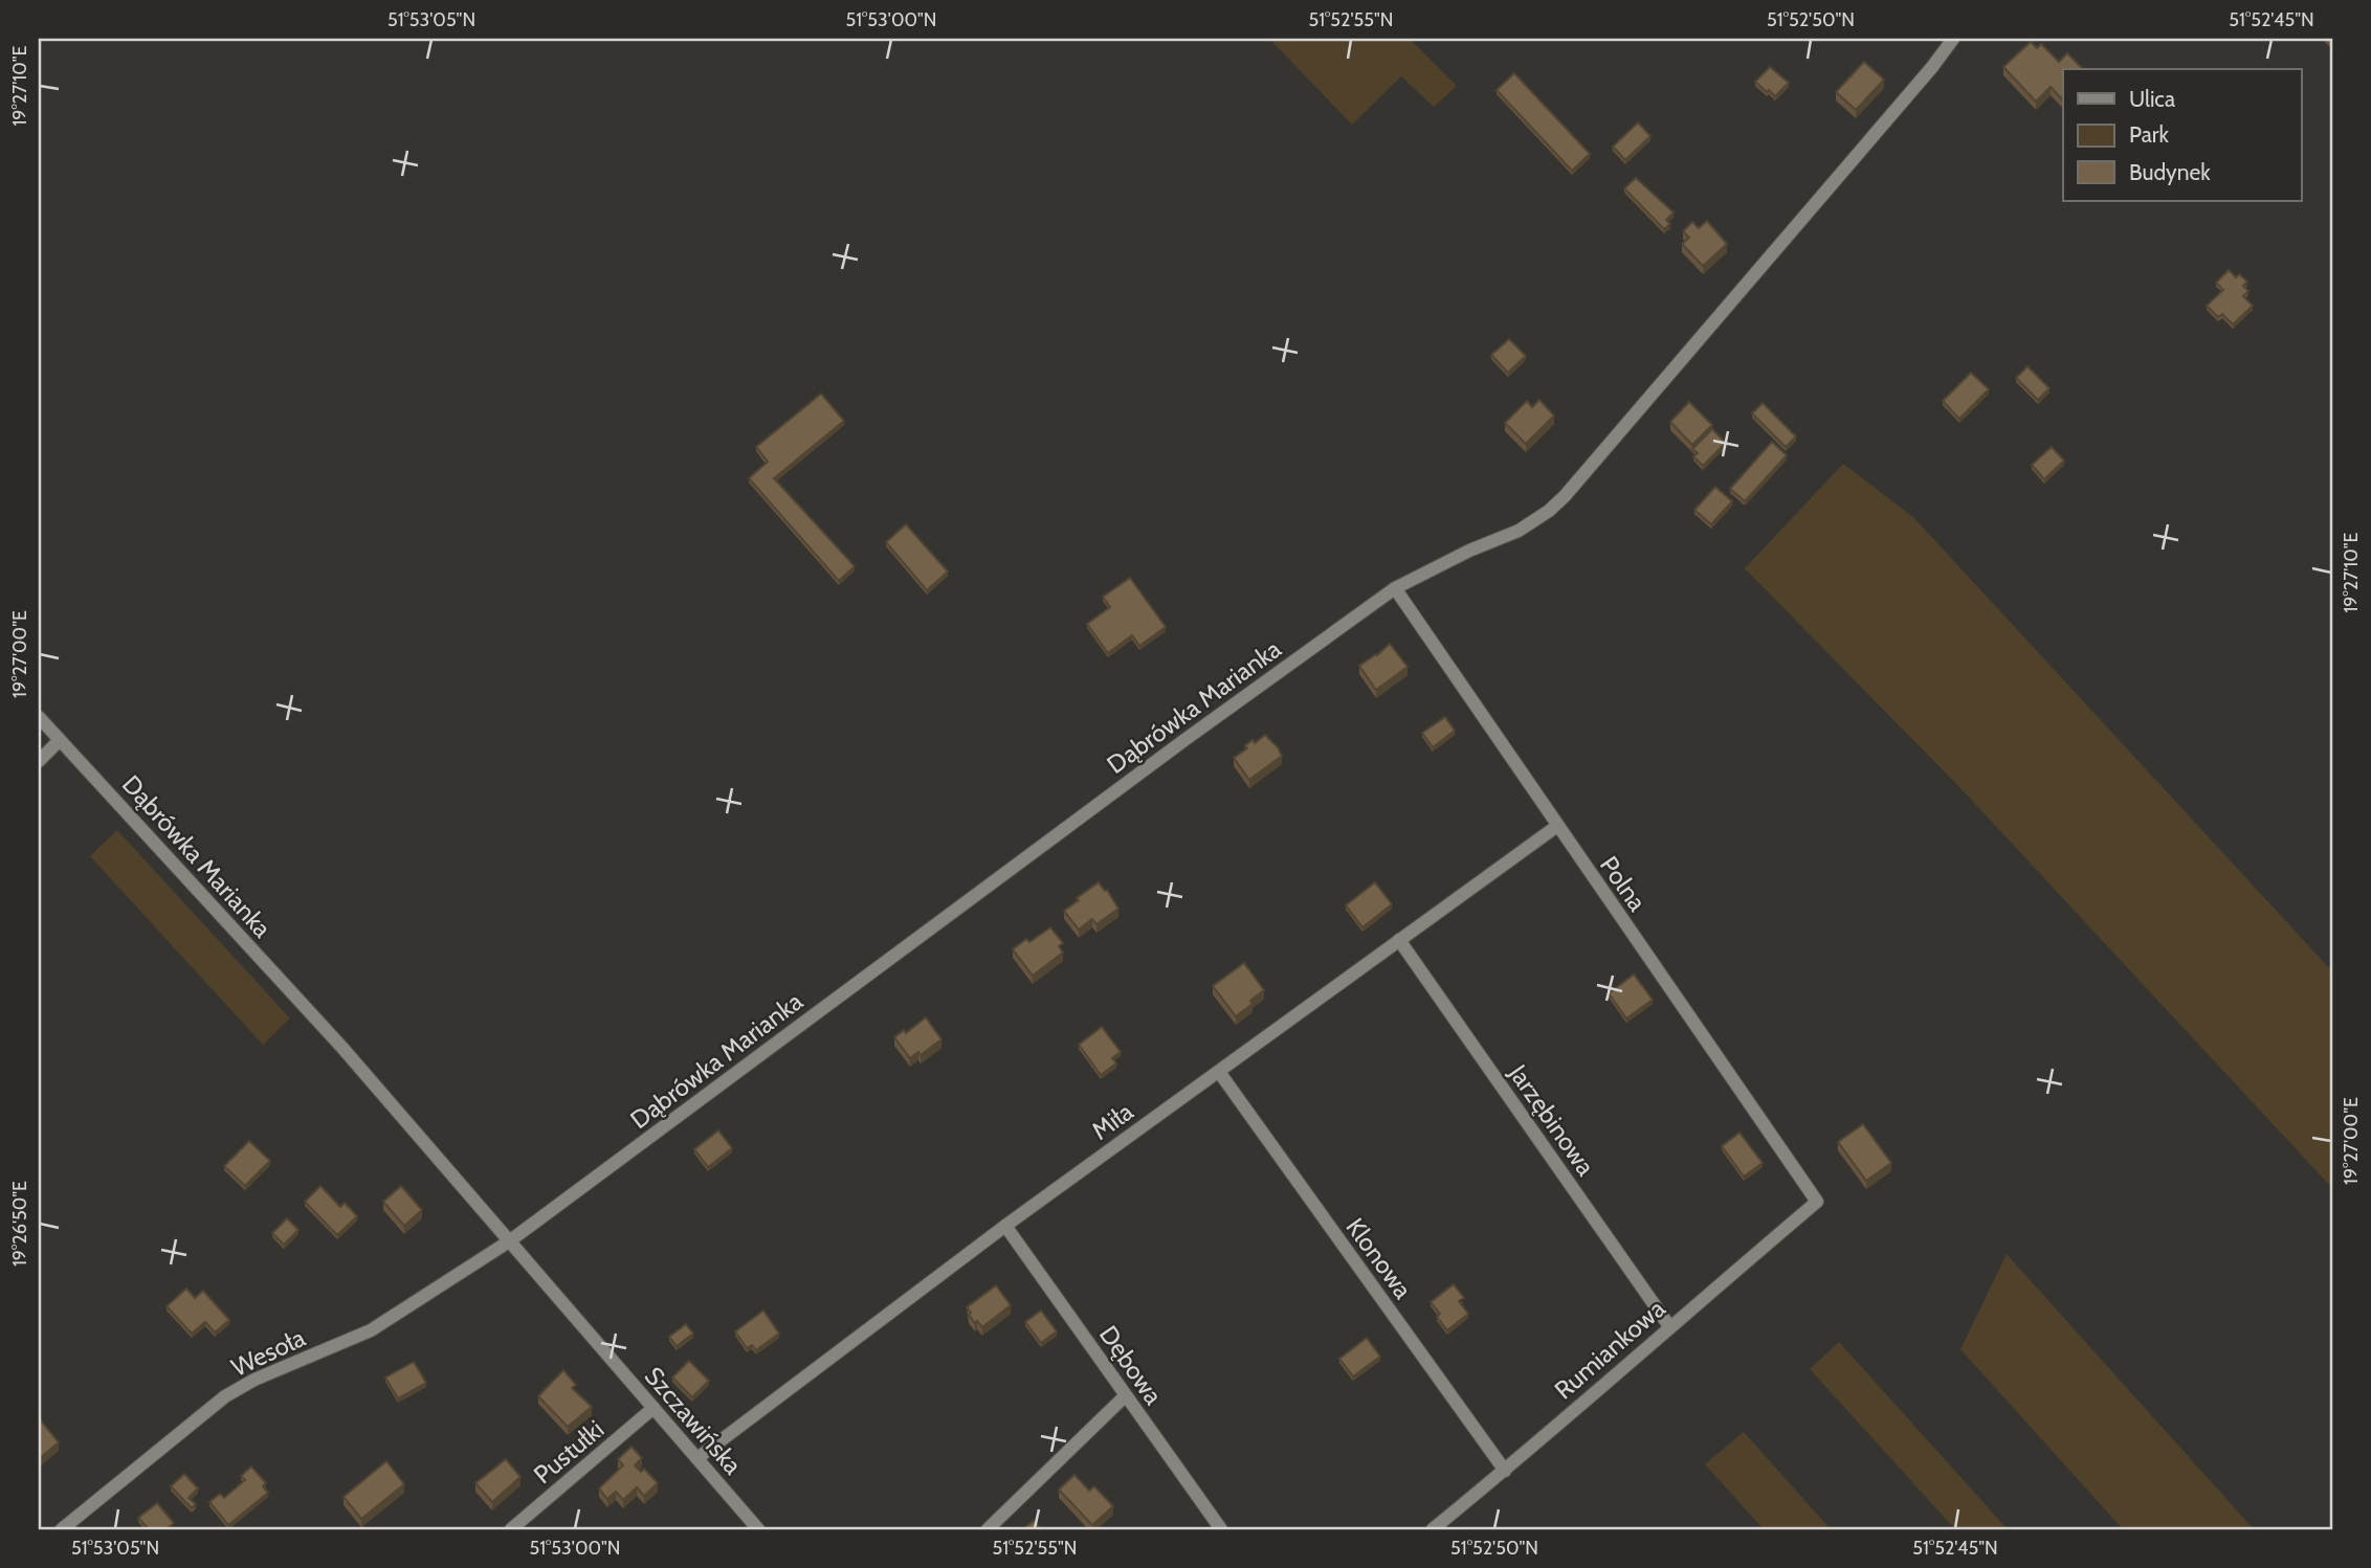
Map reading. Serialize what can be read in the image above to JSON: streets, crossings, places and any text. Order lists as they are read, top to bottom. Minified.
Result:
{"streets":{"street":["Dąbrówka Marianka","Polna","Jarzębinowa","Miła","Klonowa","Rumiankowa","Wesoła","Dębowa","Szczawińska","Pustułki"]},"crossings":[["Dąbrówka Marianka","Polna"],["Dąbrówka Marianka","Wesoła"],["Dąbrówka Marianka","Szczawińska"],["Polna","Miła"],["Polna","Rumiankowa"],["Jarzębinowa","Miła"],["Jarzębinowa","Rumiankowa"],["Miła","Klonowa"],["Miła","Dębowa"],["Miła","Szczawińska"],["Klonowa","Rumiankowa"],["Wesoła","Szczawińska"],["Szczawińska","Pustułki"]],"legend":["Ulica","Park","Budynek"],"coordinates":["51°53'05\"N","51°53'00\"N","51°52'55\"N","51°52'50\"N","51°52'45\"N","19°27'10\"E","19°27'00\"E","19°26'50\"E"]}
